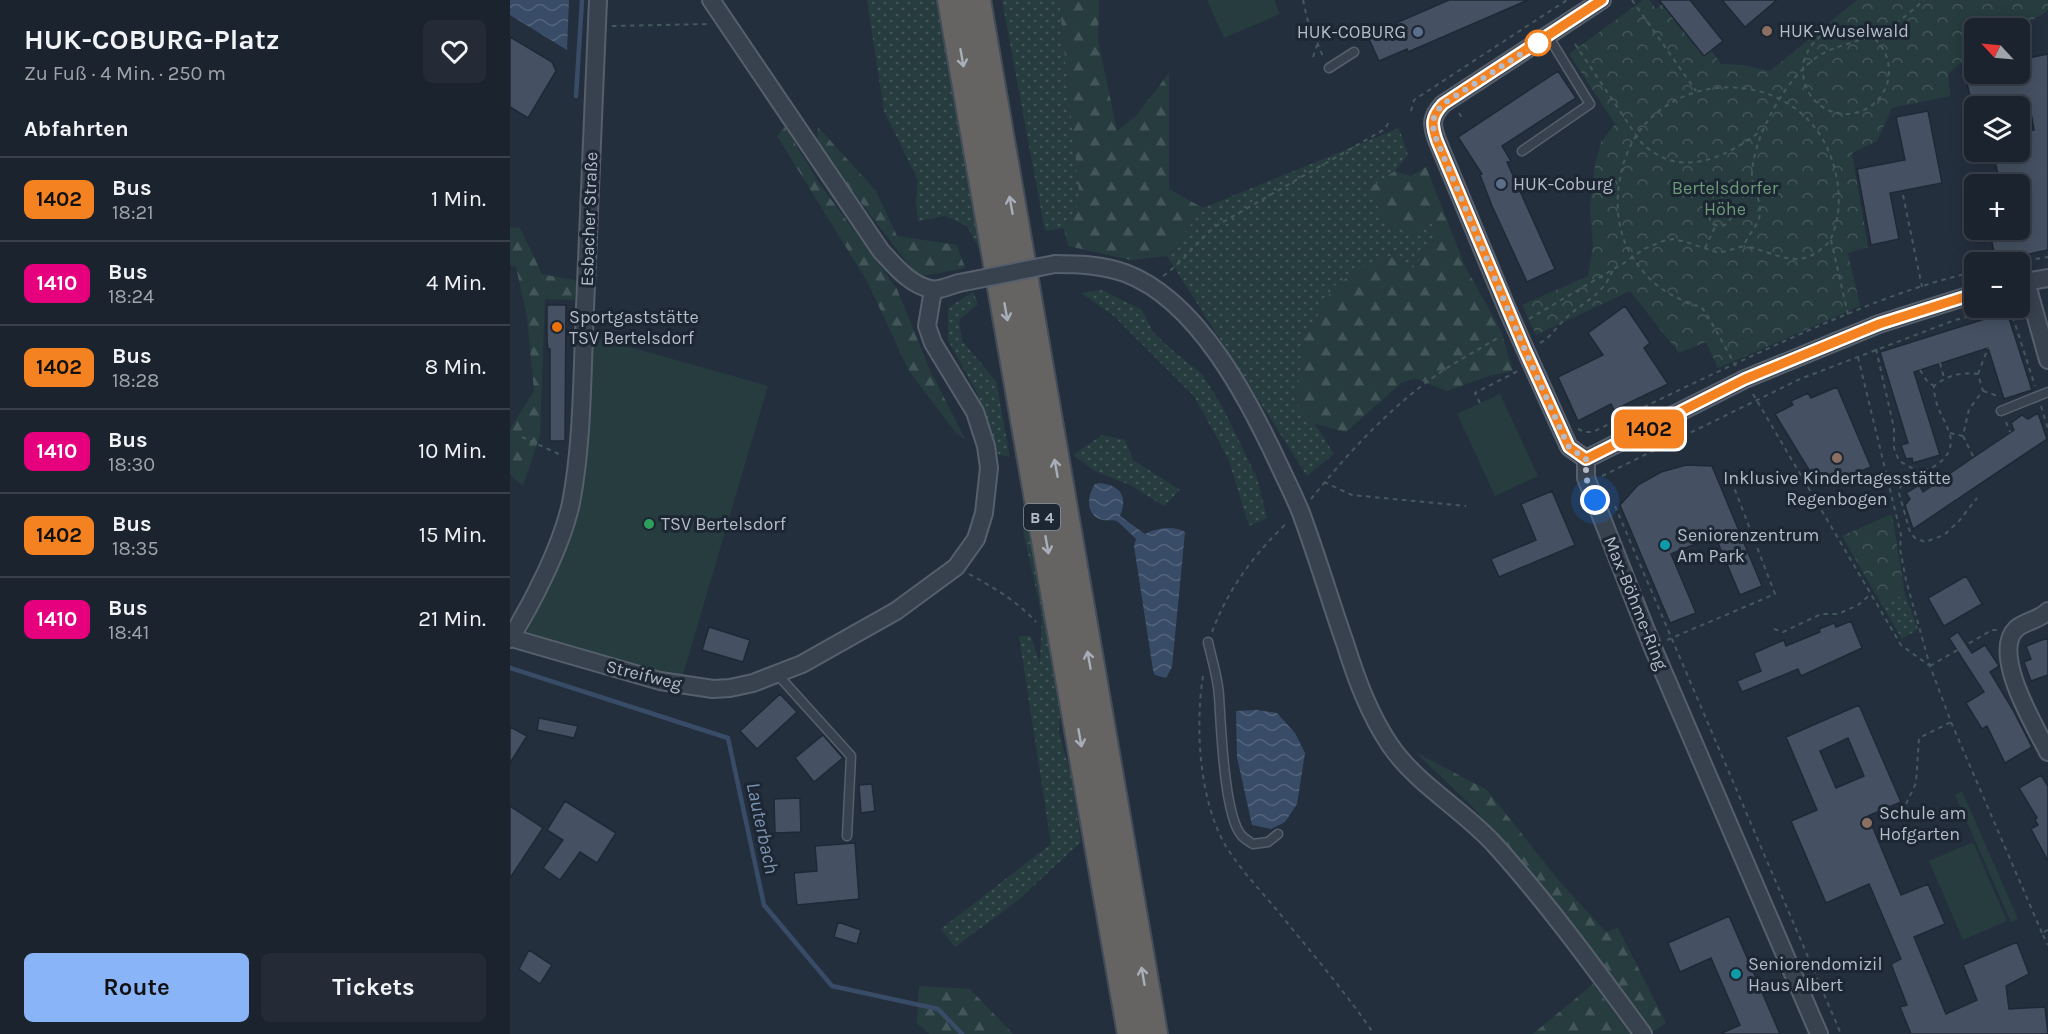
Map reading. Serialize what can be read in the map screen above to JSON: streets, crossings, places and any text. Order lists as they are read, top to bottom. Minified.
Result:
{"streets":{"highway":["B 4"],"street":["Esbacher Straße","Max-Böhme-Ring","Streifweg"]},"crossings":[["Esbacher Straße","Streifweg"]],"water":["Lauterbach"],"parks":["Bertelsdorfer Höhe"],"places":["HUK-Wuselwald","HUK-COBURG","HUK-Coburg","Sportgaststätte TSV Bertelsdorf","Inklusive Kindertagesstätte Regenbogen","TSV Bertelsdorf","Seniorenzentrum Am Park","Schule am Hofgarten","Seniorendomizil Haus Albert"],"lines":["bus line 1402"],"north":"top left","page":{"heading":[["HUK-COBURG-Platz","Zu Fuß · 4 Min. · 250 m"],"Abfahrten"],"on_map":"1402","map_buttons":["+","−"],"list":[{"mark":"1402","name":"Bus","note":"18:21","value":"1 Min."},{"mark":"1410","name":"Bus","note":"18:24","value":"4 Min."},{"mark":"1402","name":"Bus","note":"18:28","value":"8 Min."},{"mark":"1410","name":"Bus","note":"18:30","value":"10 Min."},{"mark":"1402","name":"Bus","note":"18:35","value":"15 Min."},{"mark":"1410","name":"Bus","note":"18:41","value":"21 Min."}],"buttons":["Route","Tickets"]}}
